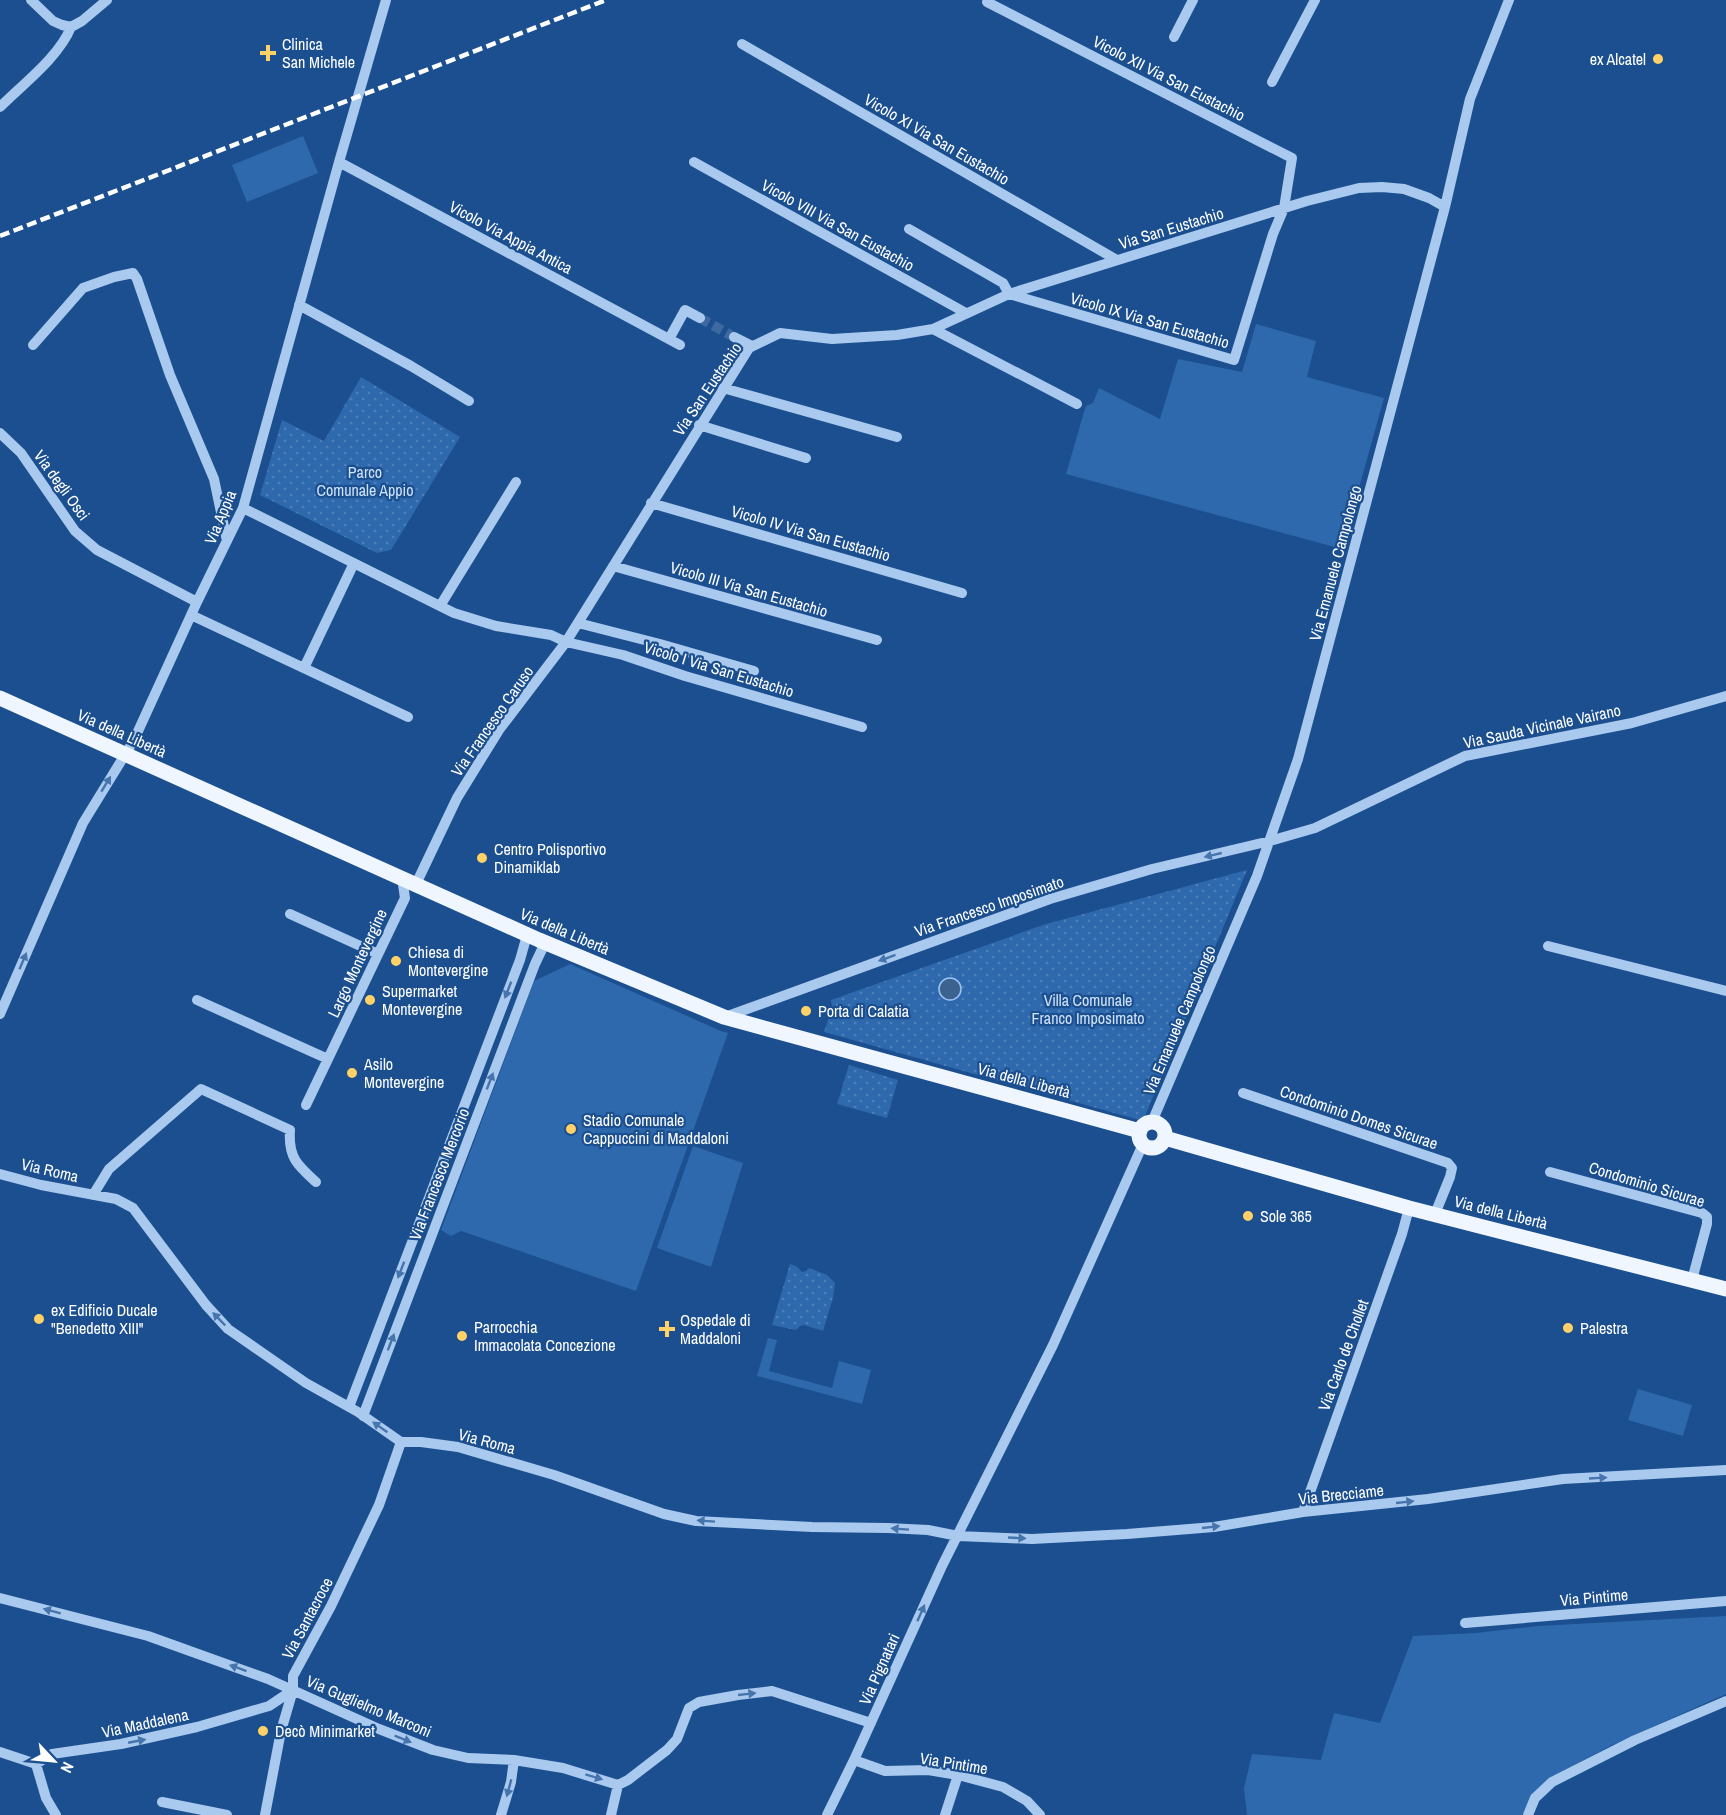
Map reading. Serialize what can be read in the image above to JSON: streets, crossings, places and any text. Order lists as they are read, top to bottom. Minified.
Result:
{"streets":{"main road":["Via della Libertà"],"street":["Vicolo XII Via San Eustachio","Vicolo XI Via San Eustachio","Vicolo VIII Via San Eustachio","Via San Eustachio","Vicolo Via Appia Antica","Vicolo IX Via San Eustachio","Via degli Osci","Via Appia","Vicolo IV Via San Eustachio","Via Emanuele Campolongo","Vicolo III Via San Eustachio","Vicolo I Via San Eustachio","Via Francesco Caruso","Via Sauda Vicinale Vairano","Via Francesco Imposimato","Largo Montevergine","Condominio Domes Sicurae","Via Roma","Via Francesco Mercorio","Condominio Sicurae","Via Carlo de Chollet","Via Brecciame","Via Pintime","Via Santacroce","Via Pignatari","Via Guglielmo Marconi","Via Maddalena"]},"crossings":[["Vicolo XII Via San Eustachio","Via San Eustachio"],["Vicolo XII Via San Eustachio","Vicolo IX Via San Eustachio"],["Vicolo XI Via San Eustachio","Via San Eustachio"],["Vicolo VIII Via San Eustachio","Via San Eustachio"],["Via San Eustachio","Vicolo IX Via San Eustachio"],["Via San Eustachio","Vicolo IV Via San Eustachio"],["Via San Eustachio","Via Emanuele Campolongo"],["Via San Eustachio","Vicolo III Via San Eustachio"],["Via San Eustachio","Vicolo I Via San Eustachio"],["Via San Eustachio","Via Francesco Caruso"],["Vicolo Via Appia Antica","Via Appia"],["Via degli Osci","Via Appia"],["Via Appia","Via della Libertà"],["Via Emanuele Campolongo","Via Sauda Vicinale Vairano"],["Via Emanuele Campolongo","Via della Libertà"],["Via Emanuele Campolongo","Via Francesco Imposimato"],["Via Emanuele Campolongo","Via Roma"],["Via Emanuele Campolongo","Via Brecciame"],["Via Emanuele Campolongo","Via Pignatari"],["Vicolo I Via San Eustachio","Via Francesco Caruso"],["Via Francesco Caruso","Via della Libertà"],["Via Francesco Caruso","Largo Montevergine"],["Via Sauda Vicinale Vairano","Via Francesco Imposimato"],["Via della Libertà","Via Francesco Imposimato"],["Via della Libertà","Largo Montevergine"],["Via della Libertà","Condominio Domes Sicurae"],["Via della Libertà","Via Francesco Mercorio"],["Via della Libertà","Condominio Sicurae"],["Via della Libertà","Via Carlo de Chollet"],["Via Roma","Via Francesco Mercorio"],["Via Roma","Via Brecciame"],["Via Roma","Via Santacroce"],["Via Roma","Via Pignatari"],["Via Carlo de Chollet","Via Brecciame"],["Via Brecciame","Via Pignatari"],["Via Pintime","Via Pignatari"],["Via Santacroce","Via Guglielmo Marconi"],["Via Santacroce","Via Maddalena"],["Via Guglielmo Marconi","Via Maddalena"]],"one_way":["Via Francesco Imposimato","Via Roma","Via Brecciame","Via Pignatari","Via Maddalena"],"parks":["Parco Comunale Appio","Villa Comunale Franco Imposimato"],"places":{"health":["Clinica San Michele","Ospedale di Maddaloni"],"other":["ex Alcatel","Centro Polisportivo Dinamiklab","Chiesa di Montevergine","Supermarket Montevergine","Porta di Calatia","Asilo Montevergine","Stadio Comunale Cappuccini di Maddaloni","Sole 365","ex Edificio Ducale \"Benedetto XIII\"","Palestra","Parrocchia Immacolata Concezione","Decò Minimarket"]},"north":"bottom right"}
